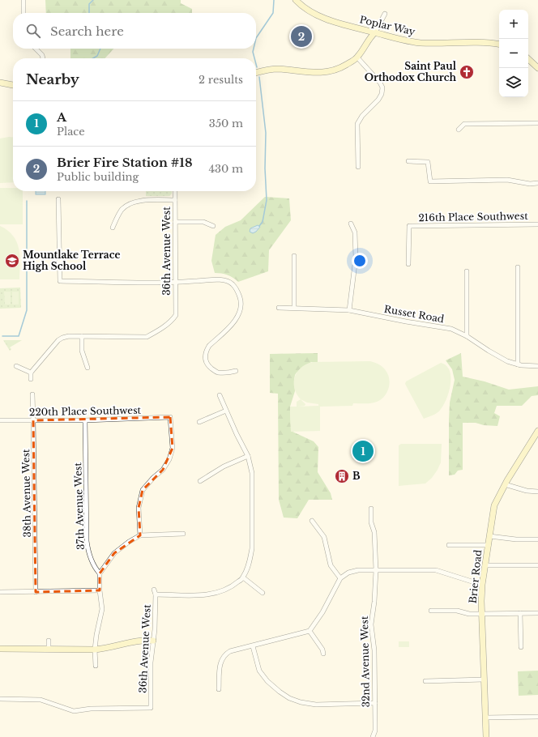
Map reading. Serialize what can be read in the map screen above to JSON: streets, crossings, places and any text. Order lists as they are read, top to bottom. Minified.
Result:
{"streets":{"main road":["Poplar Way","Brier Road"],"street":["216th Place Southwest","36th Avenue West","Russet Road","220th Place Southwest","38th Avenue West","37th Avenue West","32nd Avenue West"]},"crossings":[["220th Place Southwest","38th Avenue West"],["220th Place Southwest","37th Avenue West"]],"places":{"church":["Saint Paul Orthodox Church"],"school or university":["Mountlake Terrace High School"],"building":["B"]},"page":{"map_buttons":["+","−"],"search":"Search here","pins":["2","1"],"heading":["Nearby","2 results"],"list":[{"mark":"1","name":"A","note":"Place","value":"350 m"},{"mark":"2","name":"Brier Fire Station #18","note":"Public building","value":"430 m"}]}}
